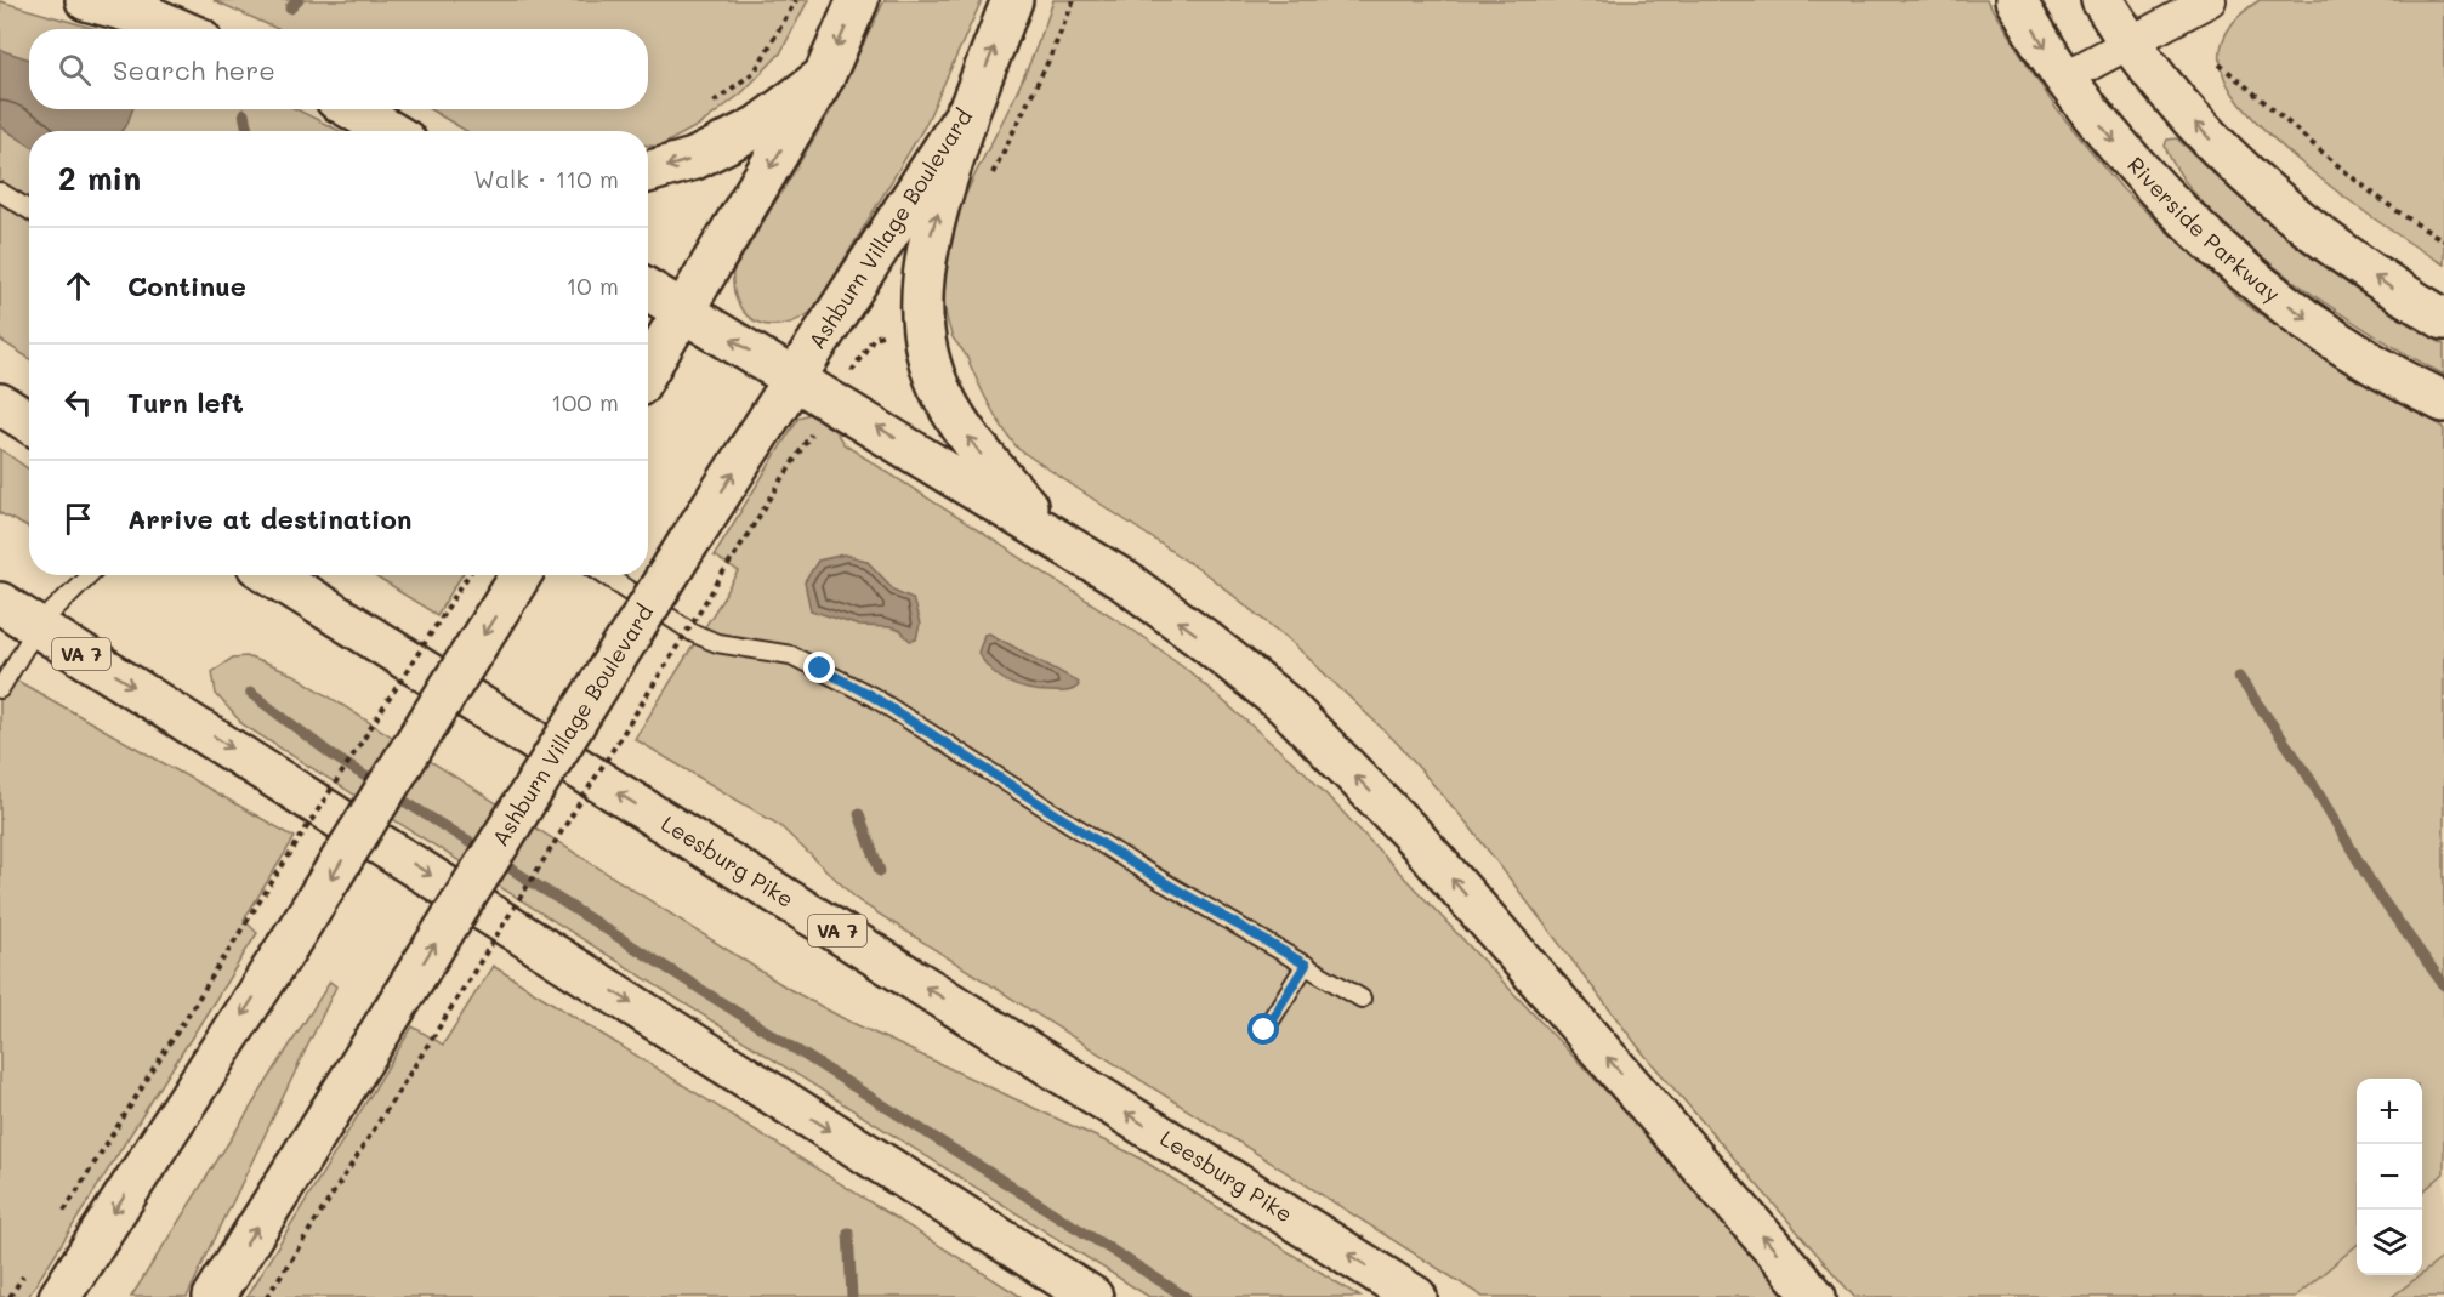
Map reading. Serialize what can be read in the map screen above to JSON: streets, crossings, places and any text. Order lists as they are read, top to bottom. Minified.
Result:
{"streets":{"main road":["Riverside Parkway","Ashburn Village Boulevard","VA 7","Leesburg Pike"]},"page":{"search":"Search here","heading":["2 min","Walk · 110 m"],"list":[["Continue","10 m"],["Turn left","100 m"],"Arrive at destination"],"map_buttons":["+","−"]}}
